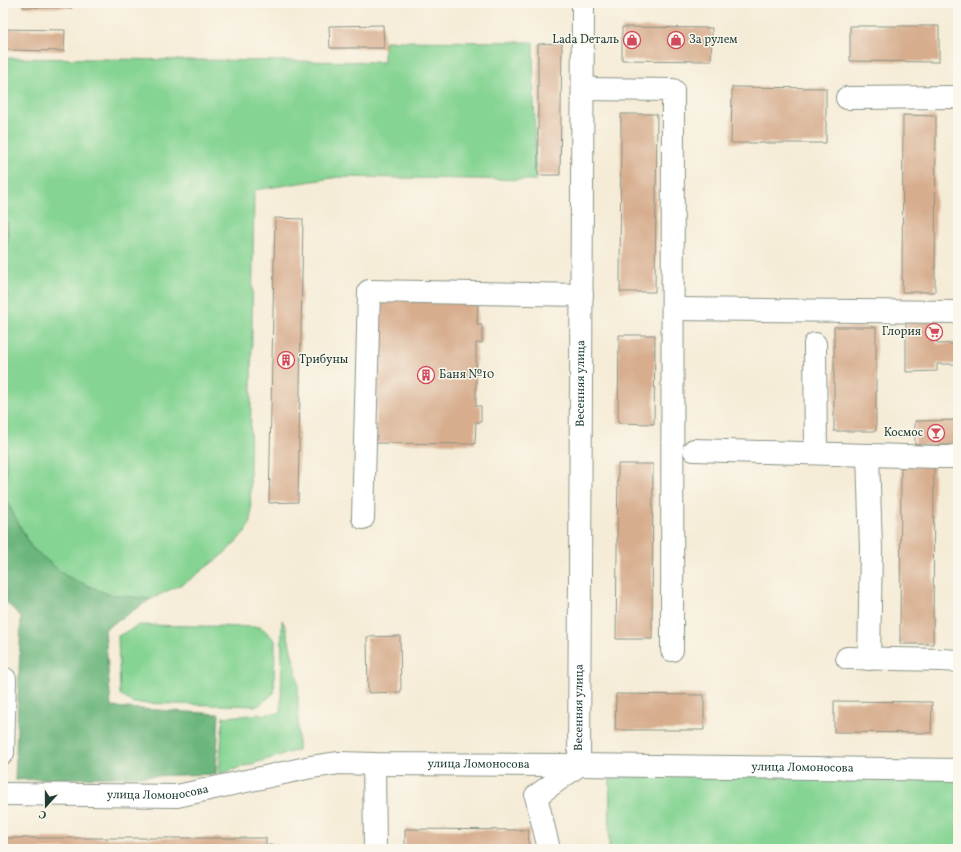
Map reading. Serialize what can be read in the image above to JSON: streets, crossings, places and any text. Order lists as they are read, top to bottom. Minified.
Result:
{"streets":{"street":["Весенняя улица","улица Ломоносова"]},"crossings":[["Весенняя улица","улица Ломоносова"]],"places":{"shop":["Lada Dеталь","За рулем"],"supermarket":["Глория"],"building":["Трибуны","Баня №10"],"bar":["Космос"]},"north":"bottom"}
